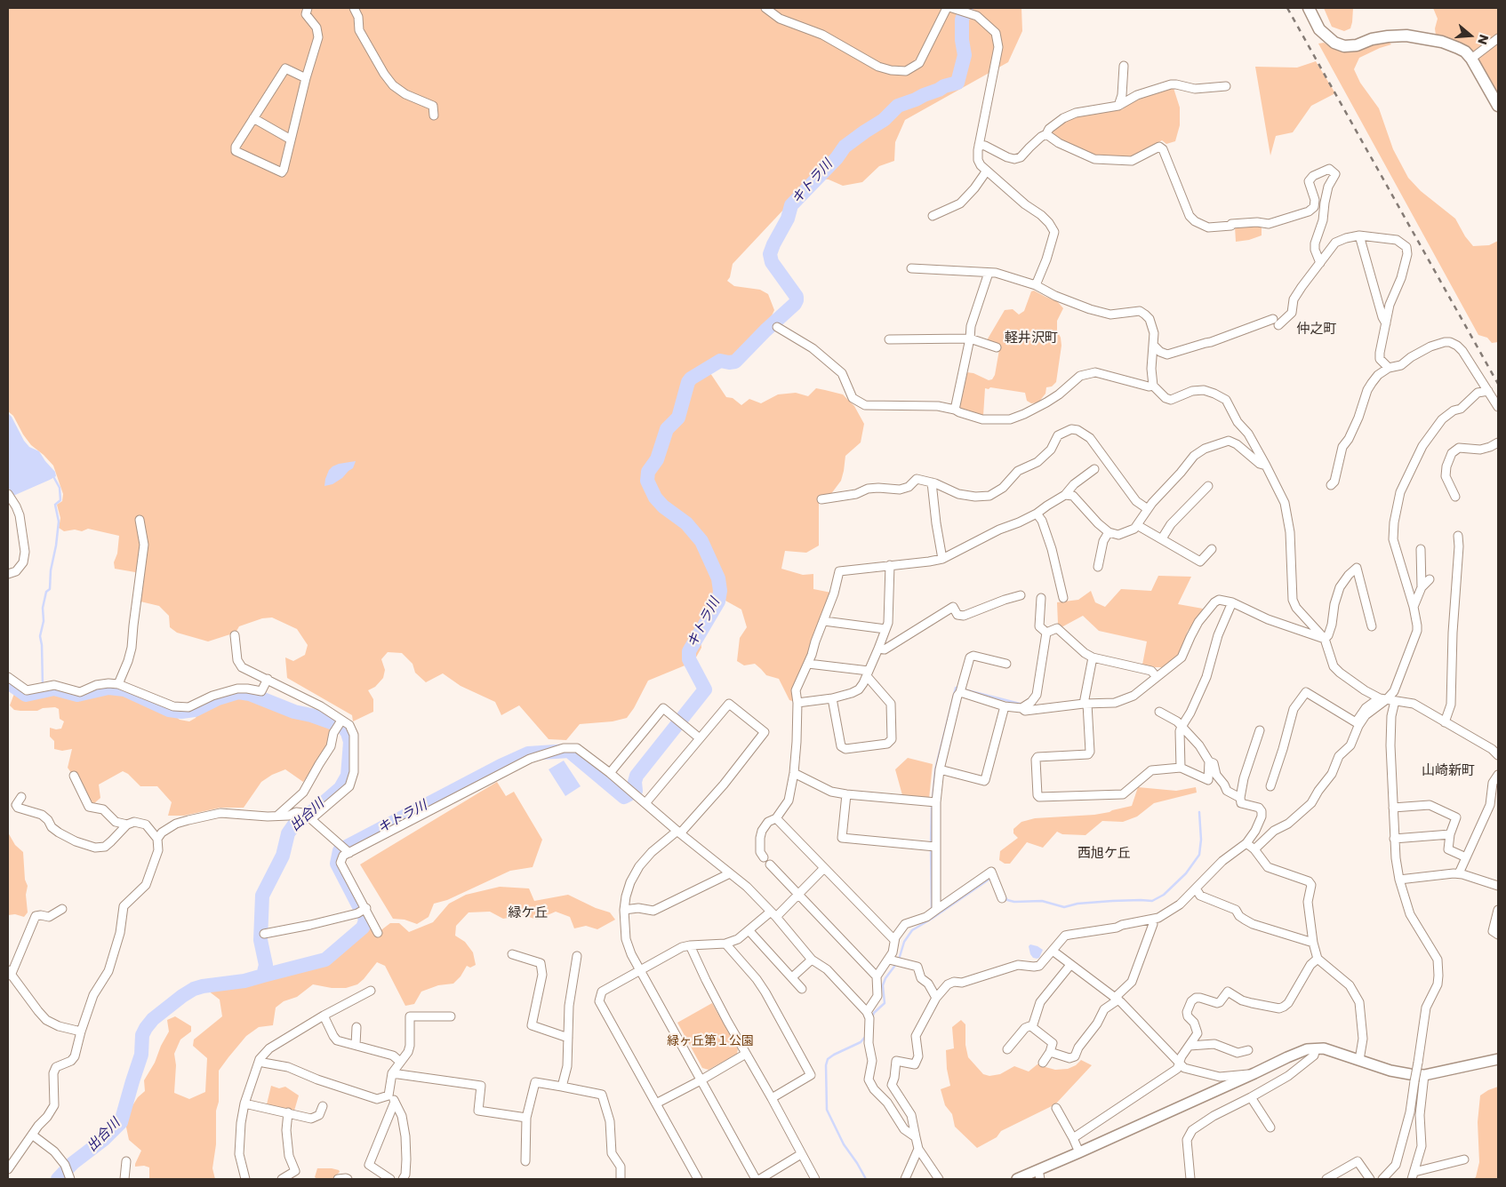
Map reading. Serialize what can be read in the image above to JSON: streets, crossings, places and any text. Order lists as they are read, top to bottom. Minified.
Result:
{"districts":["仲之町","軽井沢町","山崎新町","西旭ケ丘","緑ケ丘"],"water":["キトラ川","出合川"],"parks":["緑ヶ丘第１公園"],"north":"right"}
